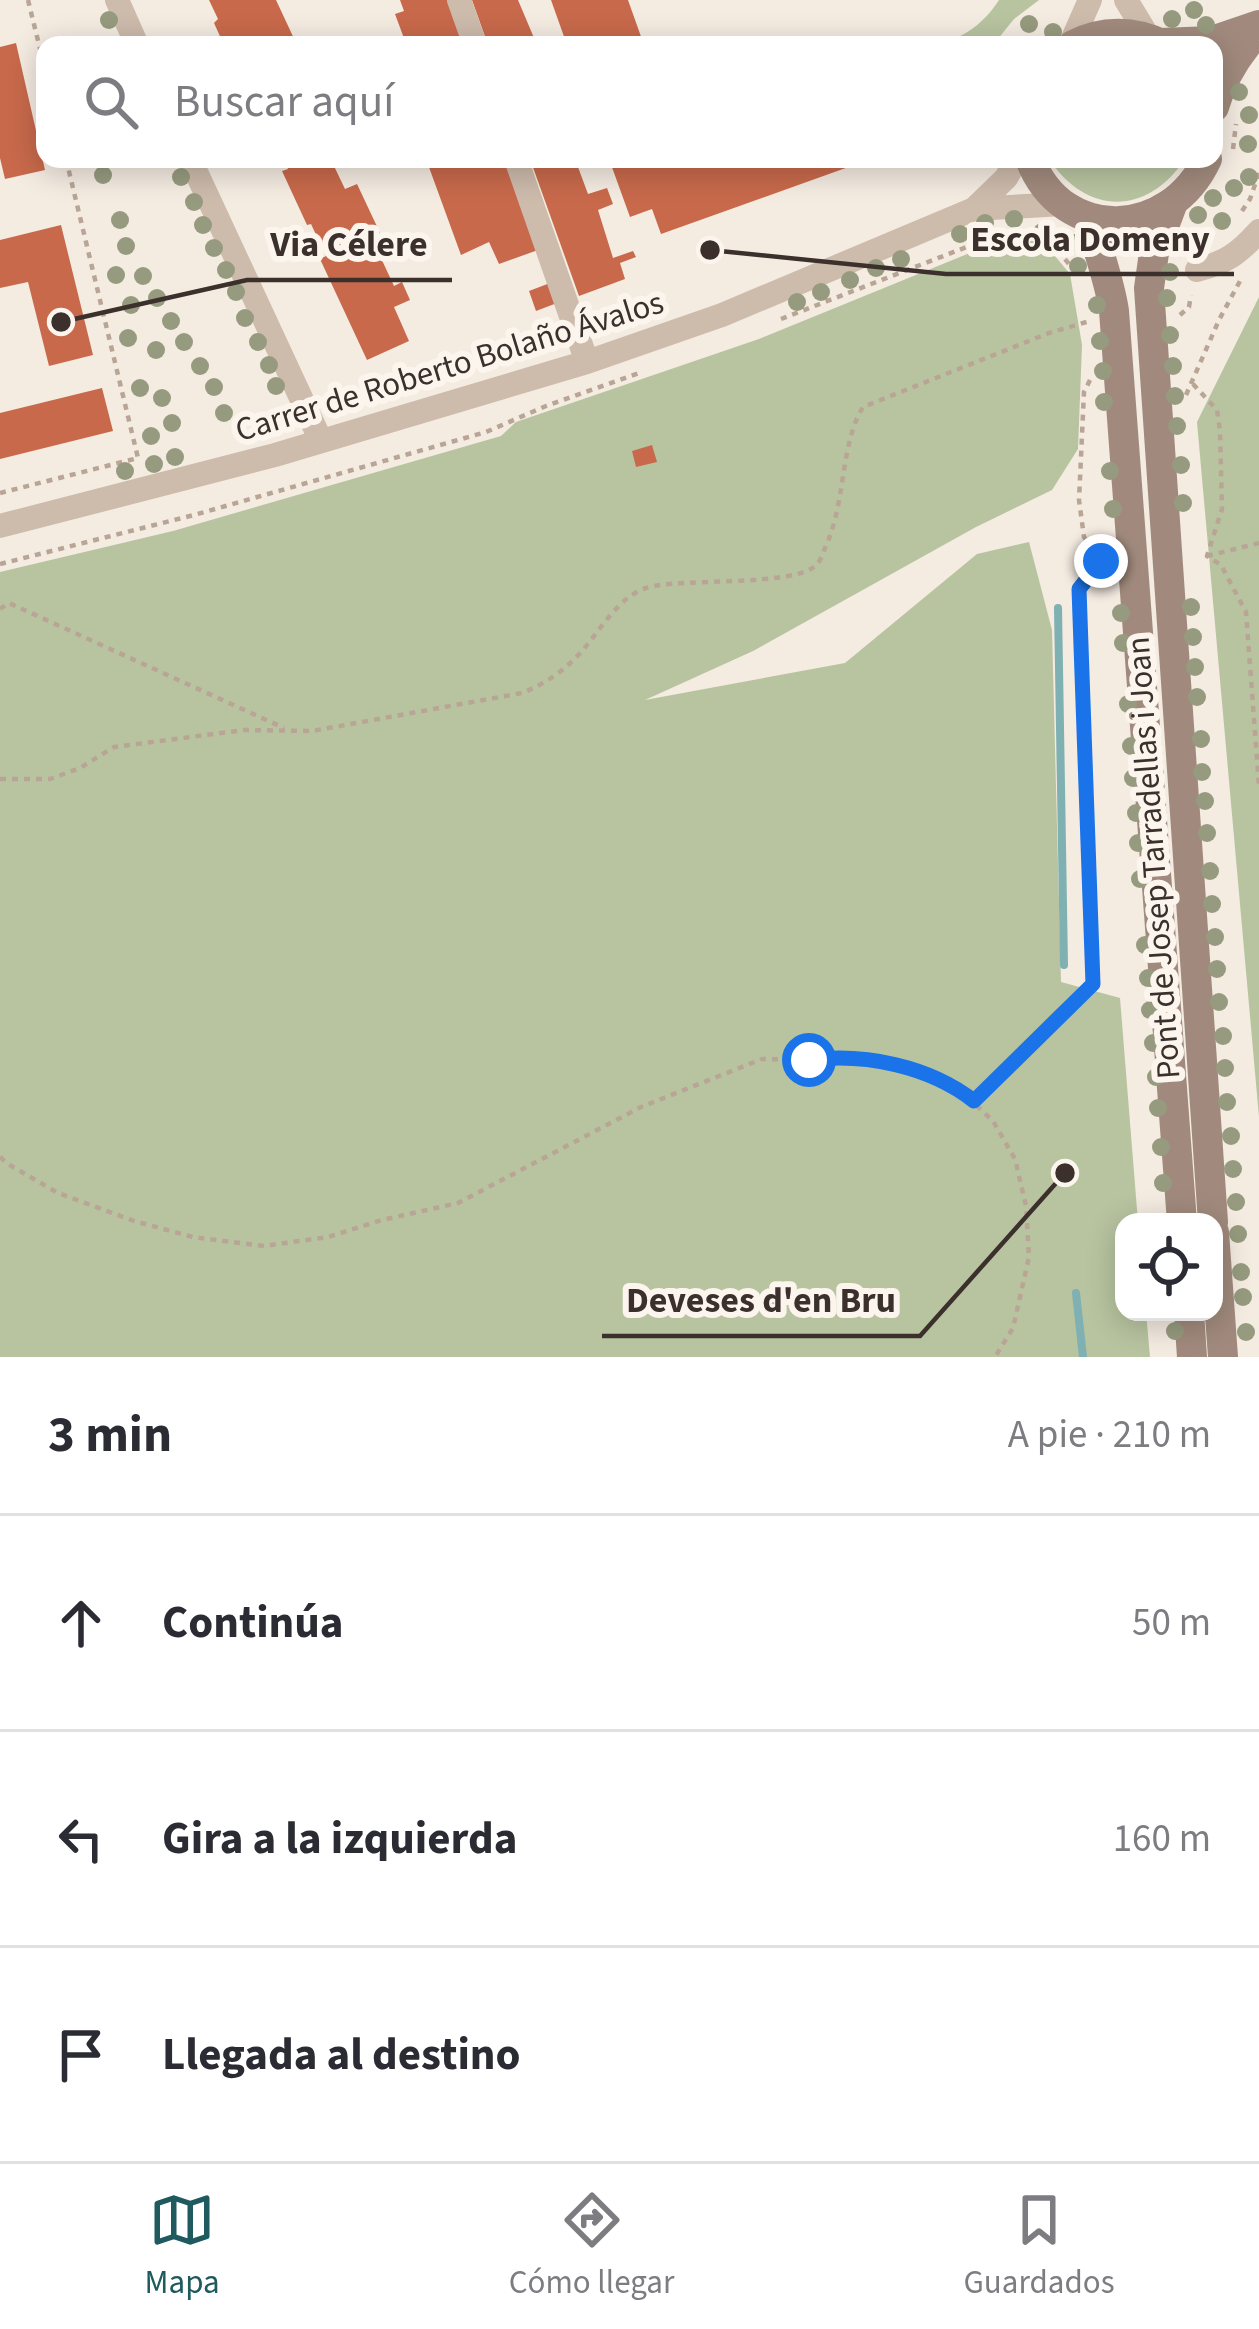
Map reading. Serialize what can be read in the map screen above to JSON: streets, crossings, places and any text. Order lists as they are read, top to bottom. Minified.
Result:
{"streets":{"street":["Carrer de Roberto Bolaño Ávalos","Pont de Josep Tarradellas i Joan"]},"crossings":[["Carrer de Roberto Bolaño Ávalos","Pont de Josep Tarradellas i Joan"]],"places":["Escola Domeny","Via Célere","Deveses d'en Bru"],"page":{"search":"Buscar aquí","heading":["3 min","A pie · 210 m"],"list":[["Continúa","50 m"],["Gira a la izquierda","160 m"],"Llegada al destino"],"nav":["Mapa","Cómo llegar","Guardados"]}}
